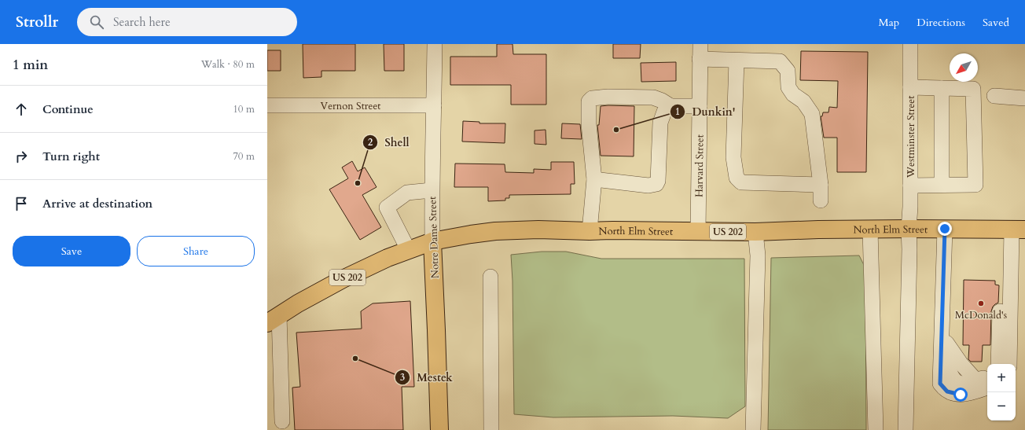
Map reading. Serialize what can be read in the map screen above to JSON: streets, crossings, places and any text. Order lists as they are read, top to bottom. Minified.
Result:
{"streets":{"main road":["North Elm Street","US 202","Notre Dame Street"],"street":["Vernon Street","Westminster Street","Harvard Street"]},"crossings":[["Vernon Street","Notre Dame Street"],["Westminster Street","North Elm Street"],["Harvard Street","North Elm Street"],["North Elm Street","Notre Dame Street"]],"places":["Dunkin'","Shell","McDonald's","Mestek"],"north":"bottom left","page":{"header":"Strollr","search":"Search here","nav":["Map","Directions","Saved"],"heading":["1 min","Walk · 80 m"],"list":[["Continue","10 m"],["Turn right","70 m"],"Arrive at destination"],"buttons":["Save","Share"],"map_buttons":["+","−"]}}
